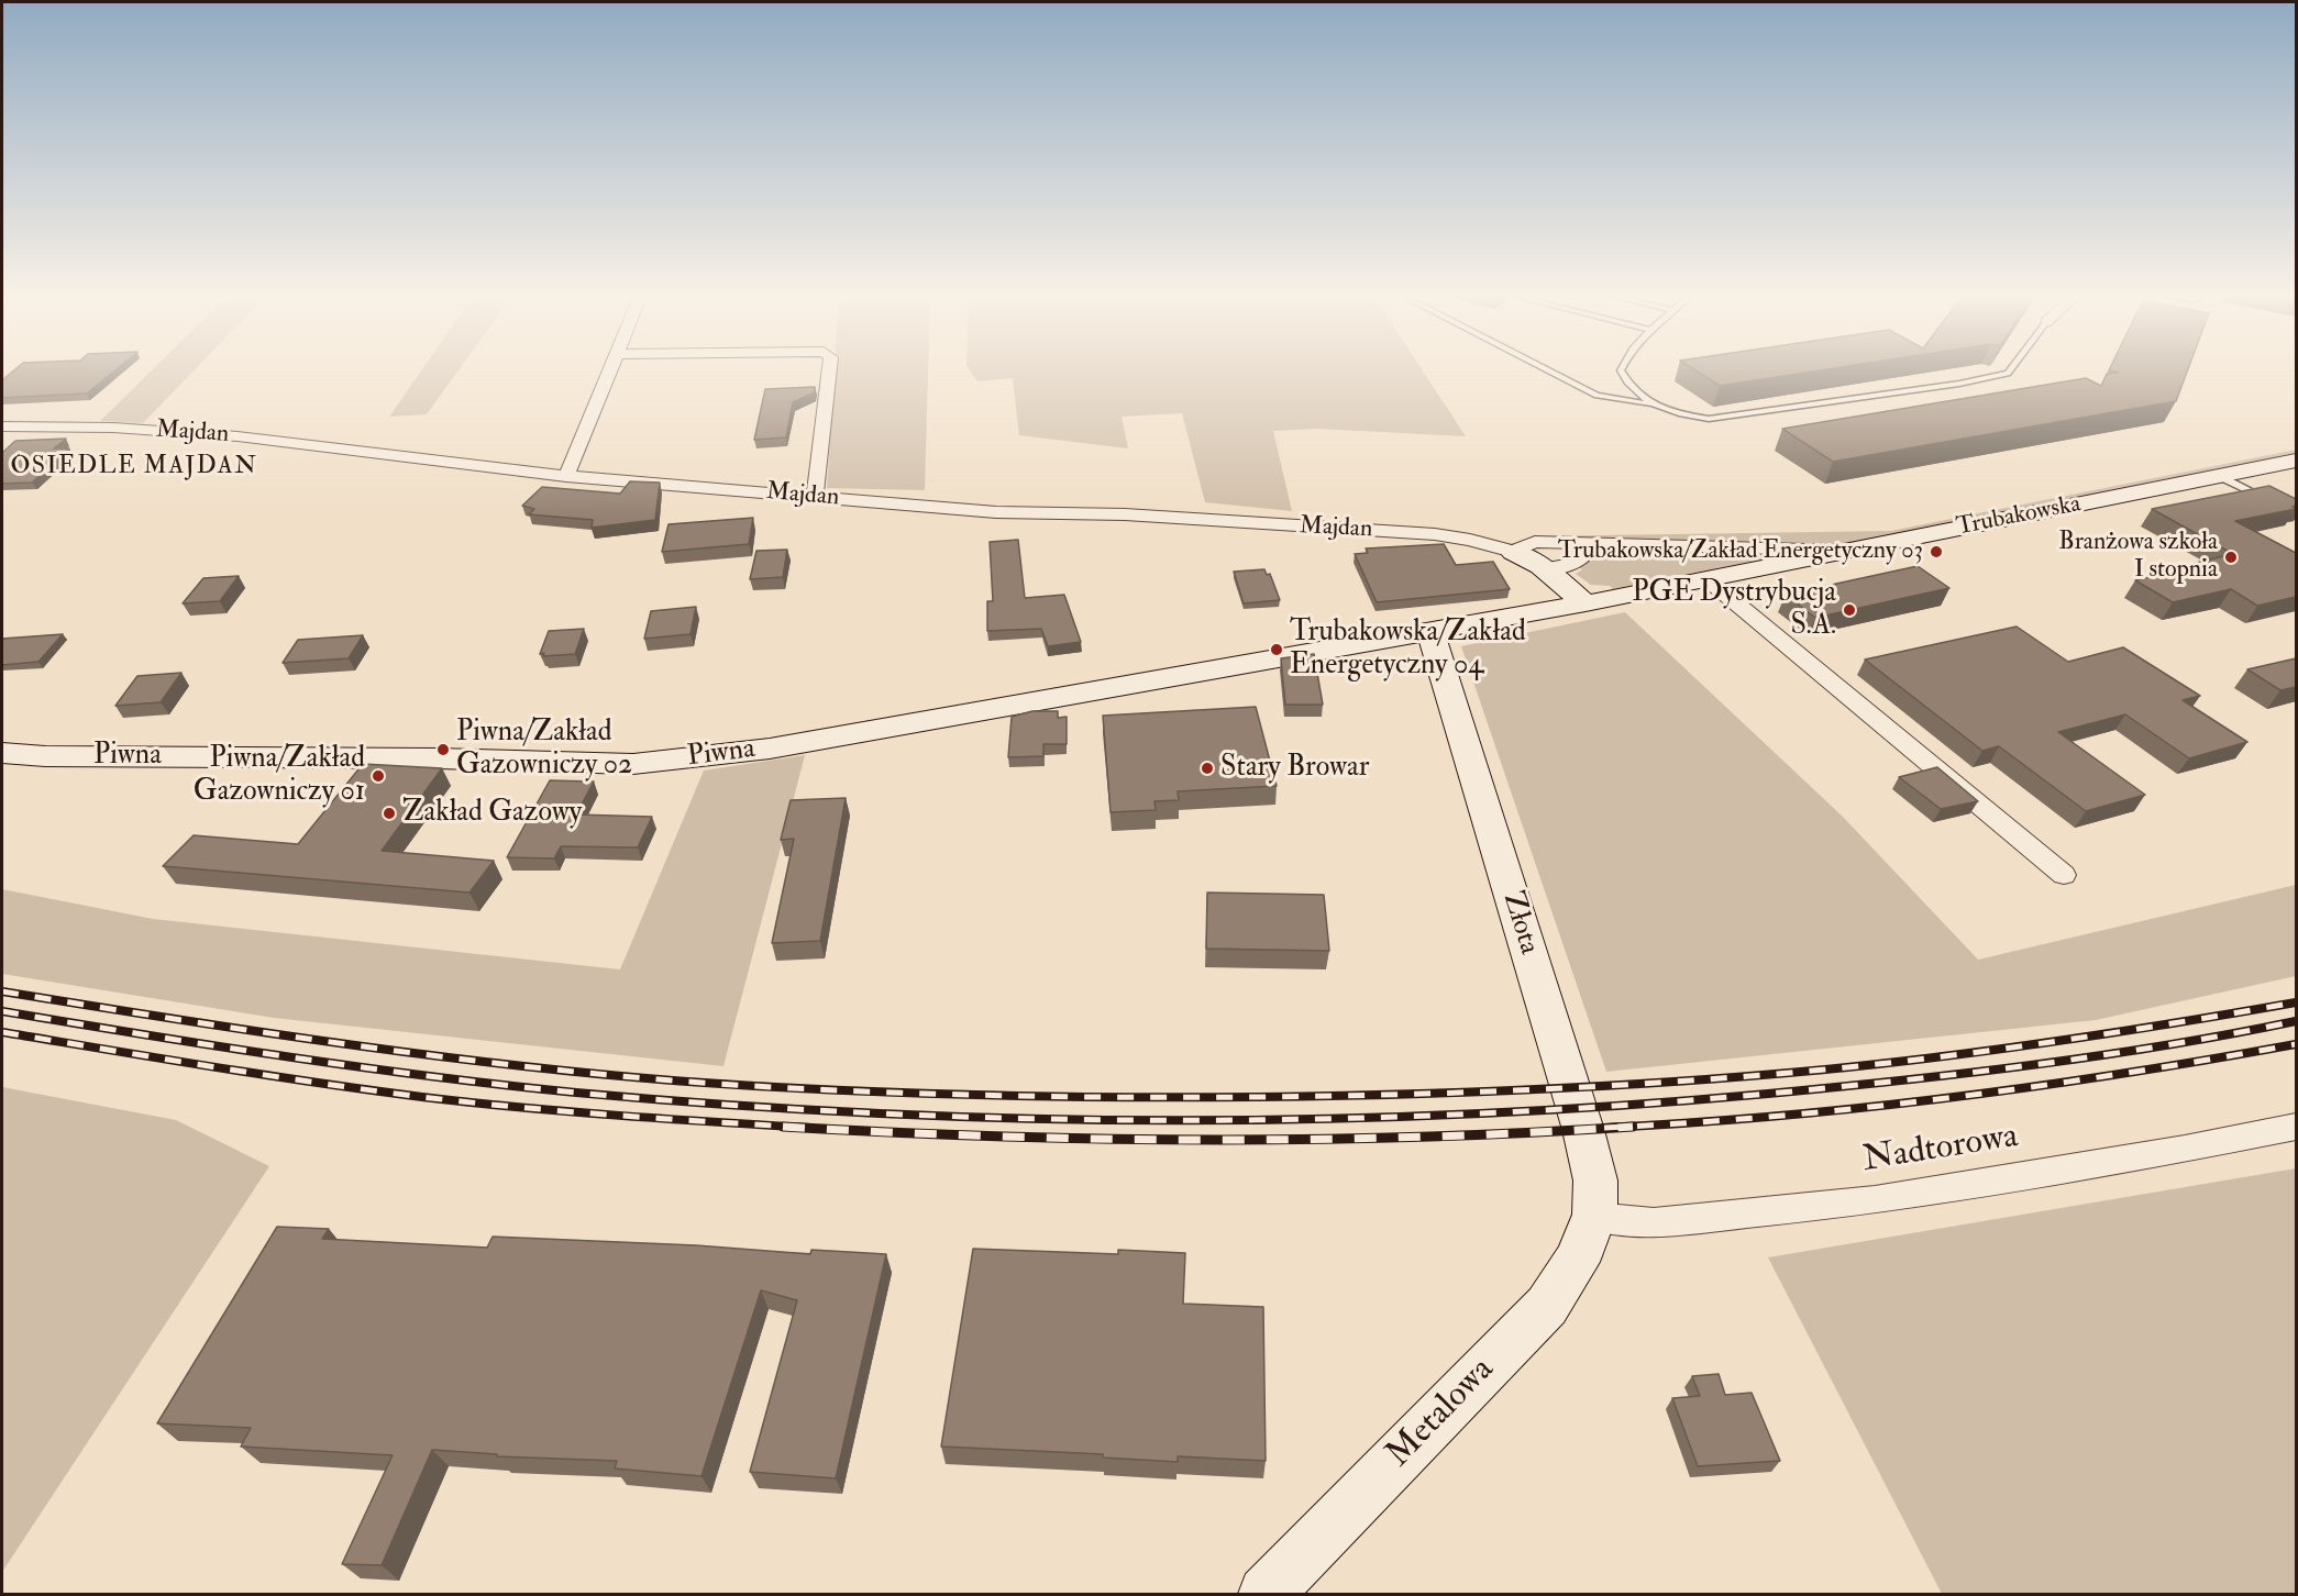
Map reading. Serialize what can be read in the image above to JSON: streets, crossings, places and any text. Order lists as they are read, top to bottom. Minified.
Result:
{"streets":{"street":["Majdan","Trubakowska","Piwna","Złota","Nadtorowa","Metalowa"]},"crossings":[["Majdan","Trubakowska"],["Trubakowska","Piwna"],["Trubakowska","Złota"],["Piwna","Złota"],["Złota","Nadtorowa"],["Złota","Metalowa"],["Nadtorowa","Metalowa"]],"districts":["OSIEDLE MAJDAN"],"places":["Trubakowska/Zakład Energetyczny 03","Branżowa szkoła I stopnia","PGE Dystrybucja S.A.","Trubakowska/Zakład Energetyczny 04","Piwna/Zakład Gazowniczy 02","Stary Browar","Piwna/Zakład Gazowniczy 01","Zakład Gazowy"]}
